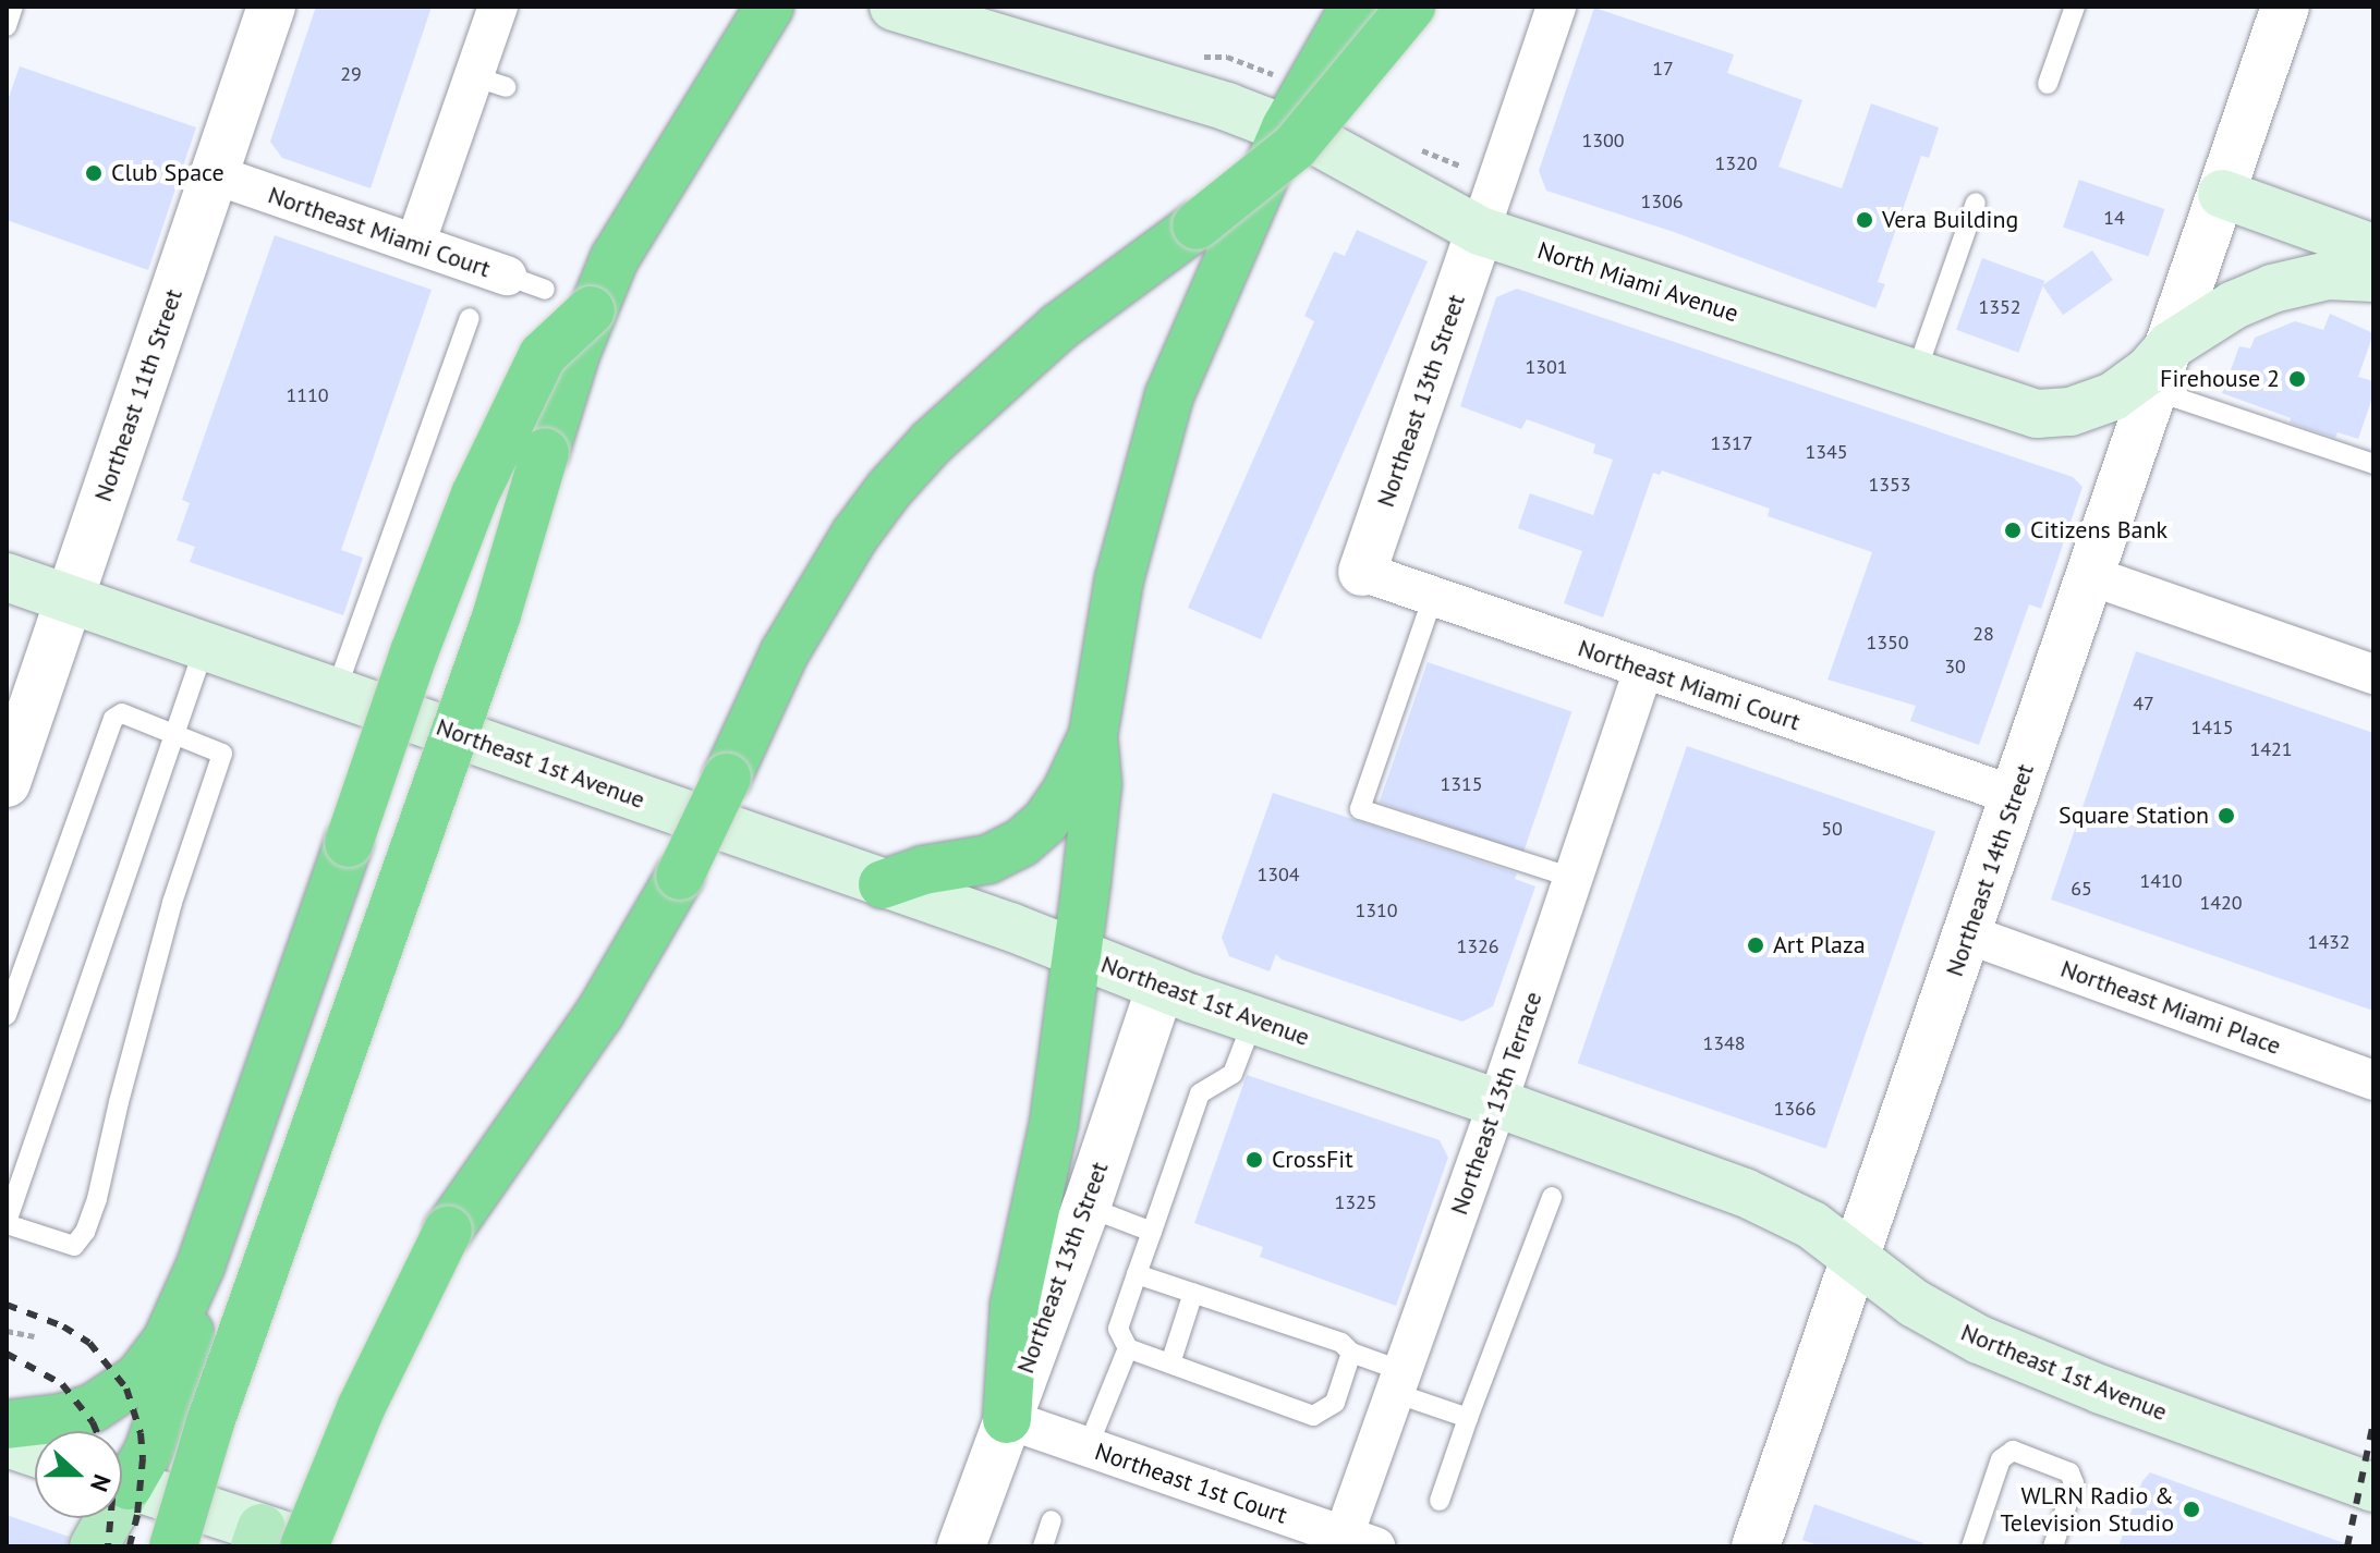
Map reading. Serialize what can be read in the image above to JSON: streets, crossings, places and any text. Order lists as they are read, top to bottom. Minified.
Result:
{"streets":{"main road":["North Miami Avenue","Northeast 1st Avenue"],"street":["Northeast Miami Court","Northeast 11th Street","Northeast 13th Street","Northeast 14th Street","Northeast Miami Place","Northeast 13th Terrace","Northeast 1st Court"]},"crossings":[["Northeast Miami Court","Northeast 11th Street"],["Northeast Miami Court","Northeast 13th Street"],["Northeast Miami Court","Northeast 14th Street"],["Northeast Miami Court","Northeast 13th Terrace"],["North Miami Avenue","Northeast 13th Street"],["North Miami Avenue","Northeast 14th Street"],["Northeast 11th Street","Northeast 1st Avenue"],["Northeast 13th Street","Northeast 1st Avenue"],["Northeast 13th Street","Northeast 1st Court"],["Northeast 1st Avenue","Northeast 14th Street"],["Northeast 1st Avenue","Northeast 13th Terrace"],["Northeast 14th Street","Northeast Miami Place"],["Northeast 13th Terrace","Northeast 1st Court"]],"places":["Club Space","Vera Building","Firehouse 2","Citizens Bank","Square Station","Art Plaza","CrossFit","WLRN Radio & Television Studio"],"house_numbers":["17","29","1300","1320","1306","14","1352","1301","1110","1317","1345","1353","28","1350","30","47","1415","1421","1315","50","1304","1410","65","1420","1310","1432","1326","1348","1366","1325"],"north":"right"}
